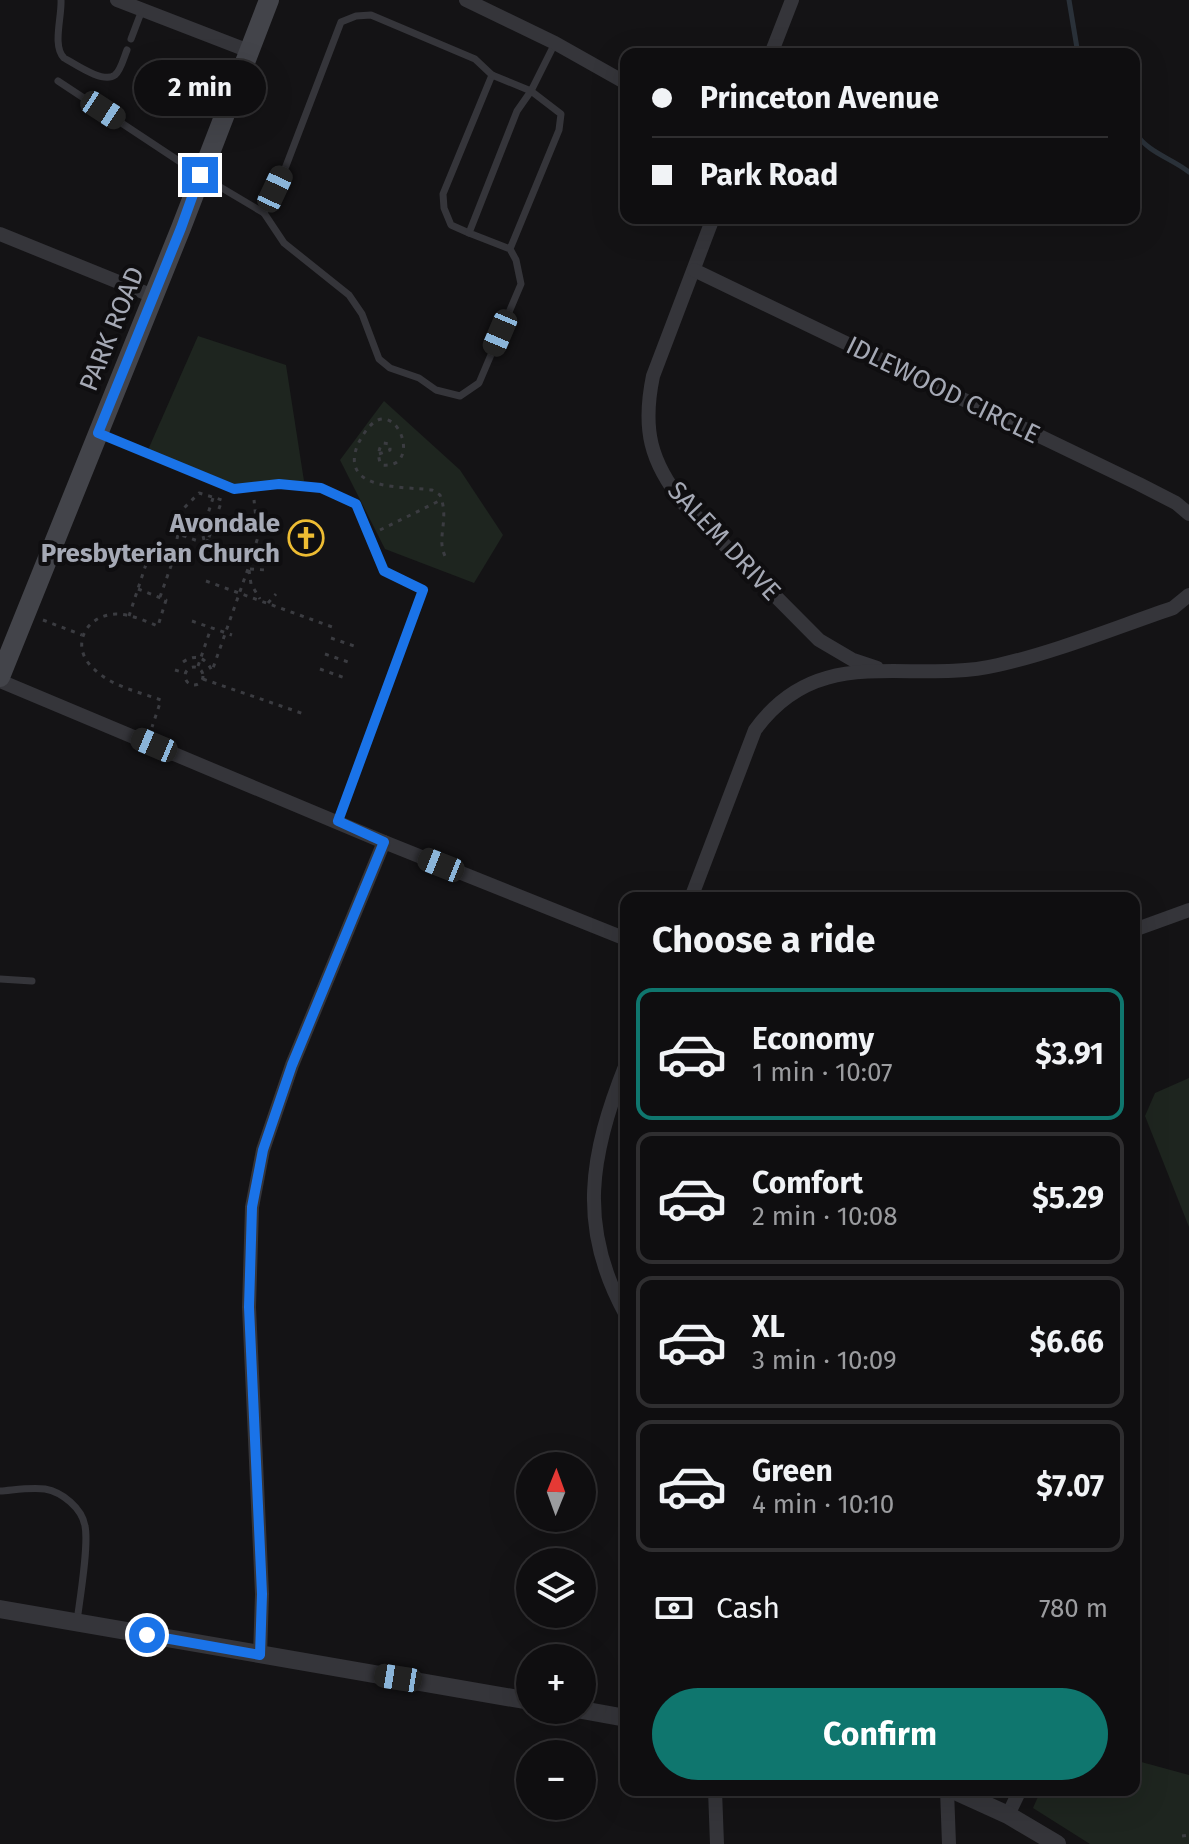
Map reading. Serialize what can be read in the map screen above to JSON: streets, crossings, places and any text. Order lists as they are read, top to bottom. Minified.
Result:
{"streets":{"main road":["PARK ROAD"],"street":["IDLEWOOD CIRCLE","SALEM DRIVE"]},"crossings":[["IDLEWOOD CIRCLE","SALEM DRIVE"]],"places":{"church":["Avondale Presbyterian Church"]},"north":"top","page":{"banner":["Princeton Avenue","Park Road"],"bubble":"2 min","heading":"Choose a ride","list":[{"name":"Economy","note":"1 min · 10:07","value":"$3.91"},{"name":"Comfort","note":"2 min · 10:08","value":"$5.29"},{"name":"XL","note":"3 min · 10:09","value":"$6.66"},{"name":"Green","note":"4 min · 10:10","value":"$7.07"}],"map_buttons":["+","−"],"pay":["Cash","780 m"],"buttons":"Confirm"}}
